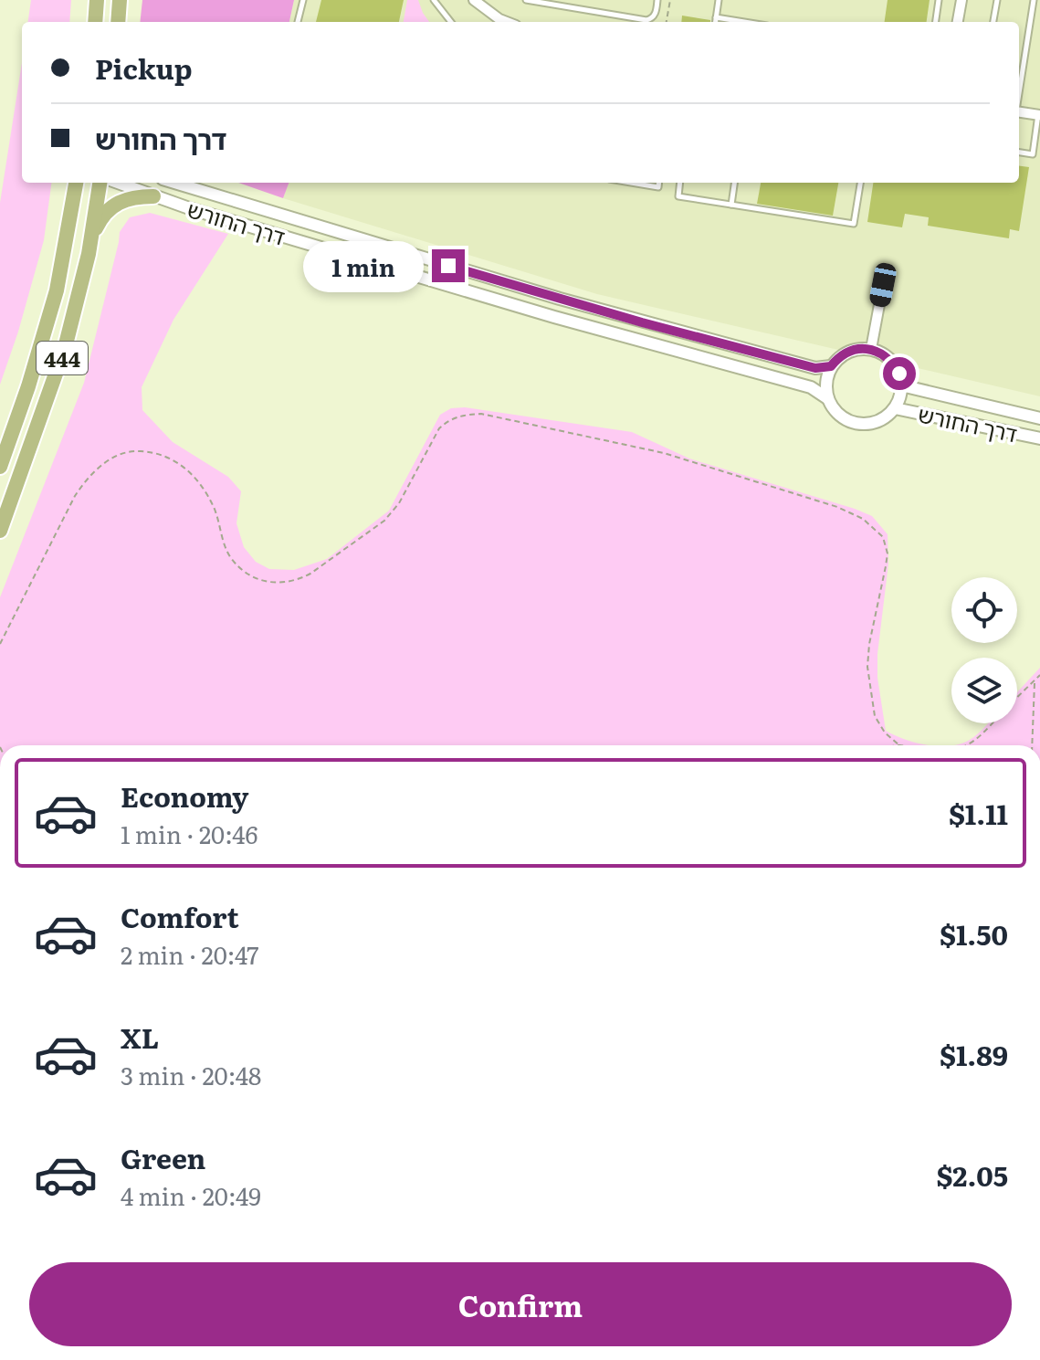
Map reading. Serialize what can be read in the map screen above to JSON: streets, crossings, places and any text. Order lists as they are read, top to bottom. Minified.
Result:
{"streets":{"main road":["444"],"street":["דרך החורש"]},"page":{"banner":["Pickup","דרך החורש"],"bubble":"1 min","list":[{"name":"Economy","note":"1 min · 20:46","value":"$1.11"},{"name":"Comfort","note":"2 min · 20:47","value":"$1.50"},{"name":"XL","note":"3 min · 20:48","value":"$1.89"},{"name":"Green","note":"4 min · 20:49","value":"$2.05"}],"buttons":"Confirm"}}
